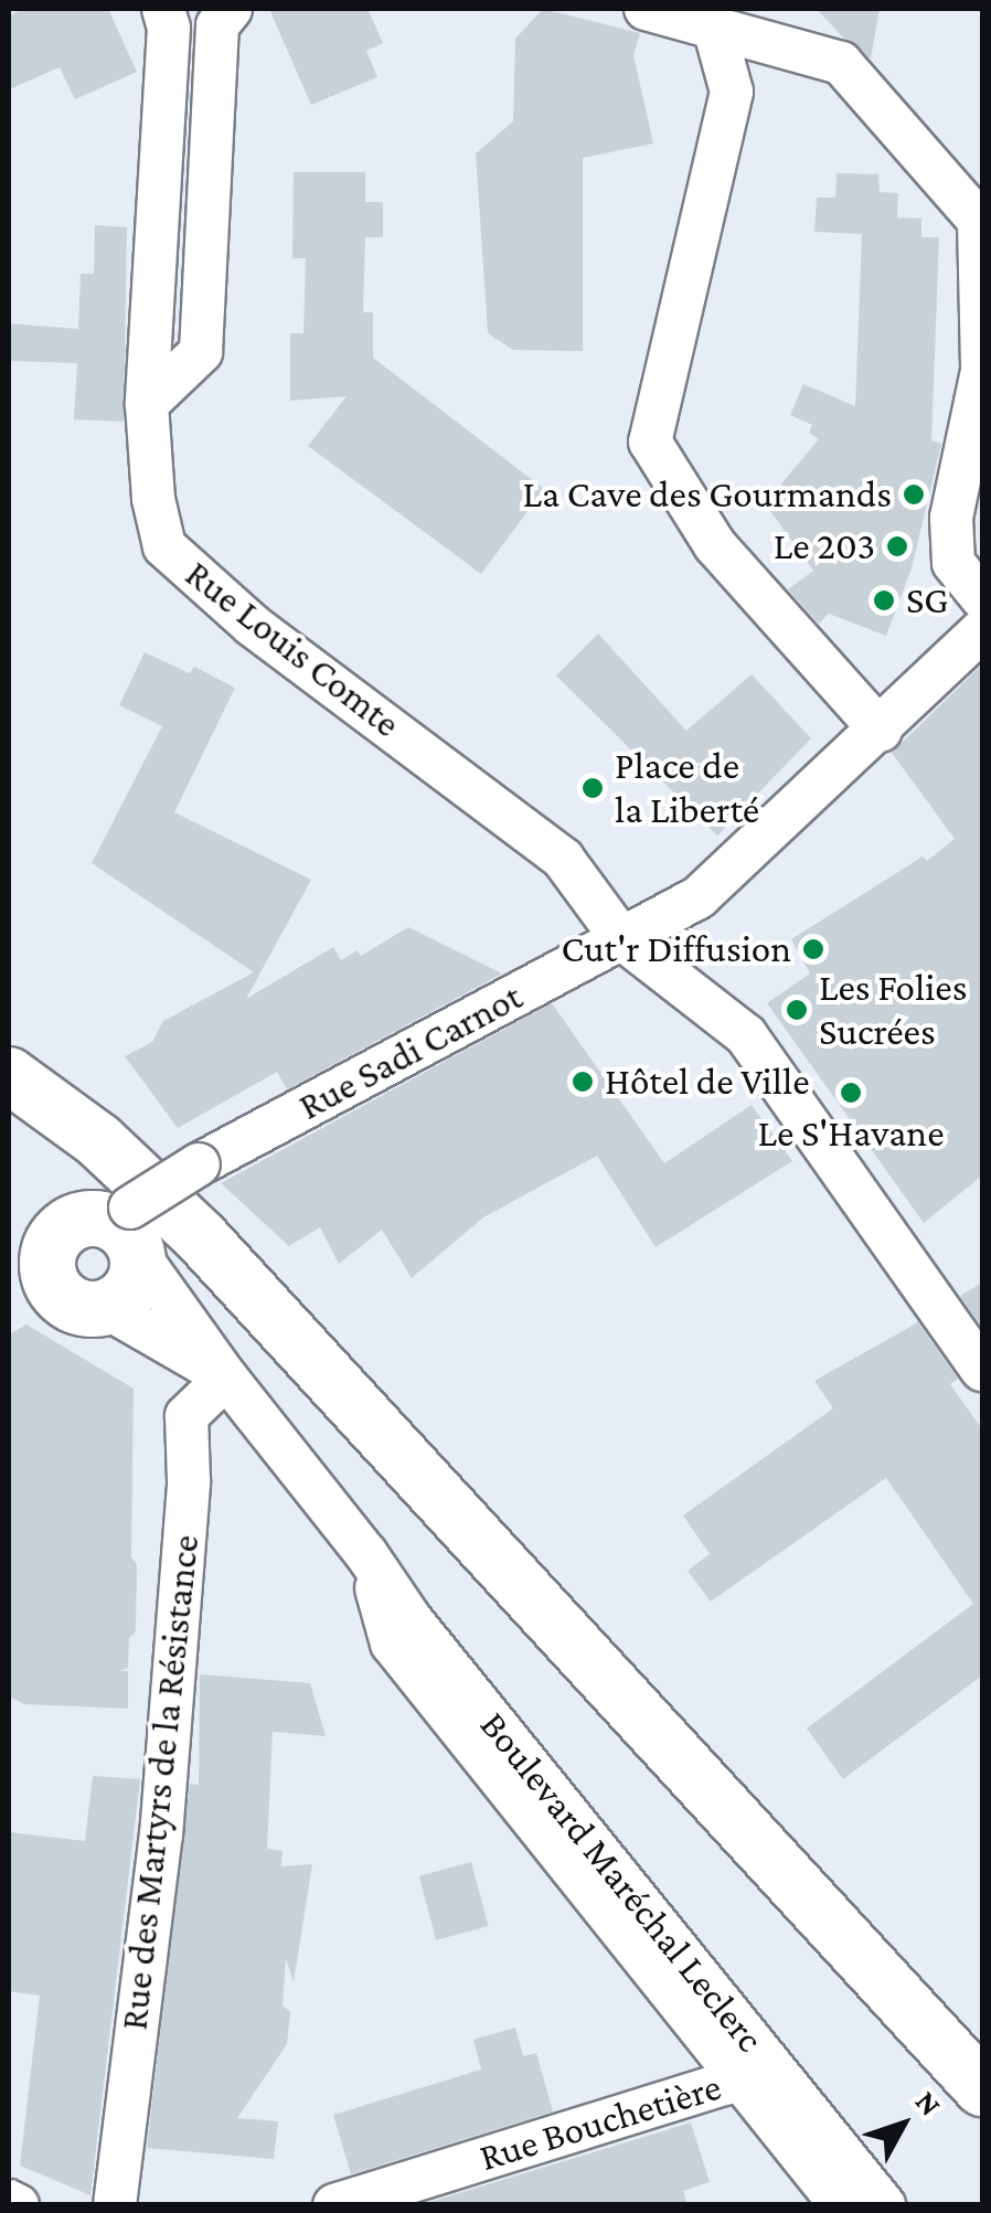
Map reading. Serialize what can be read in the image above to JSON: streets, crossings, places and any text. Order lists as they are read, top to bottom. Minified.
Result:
{"streets":{"street":["Rue Louis Comte","Rue Sadi Carnot","Rue des Martyrs de la Résistance","Boulevard Maréchal Leclerc","Rue Bouchetière"]},"crossings":[["Rue Louis Comte","Rue Sadi Carnot"],["Rue Sadi Carnot","Boulevard Maréchal Leclerc"],["Rue des Martyrs de la Résistance","Boulevard Maréchal Leclerc"],["Boulevard Maréchal Leclerc","Rue Bouchetière"]],"places":["La Cave des Gourmands","Le 203","SG","Place de la Liberté","Cut'r Diffusion","Les Folies Sucrées","Hôtel de Ville","Le S'Havane"],"north":"top right"}
